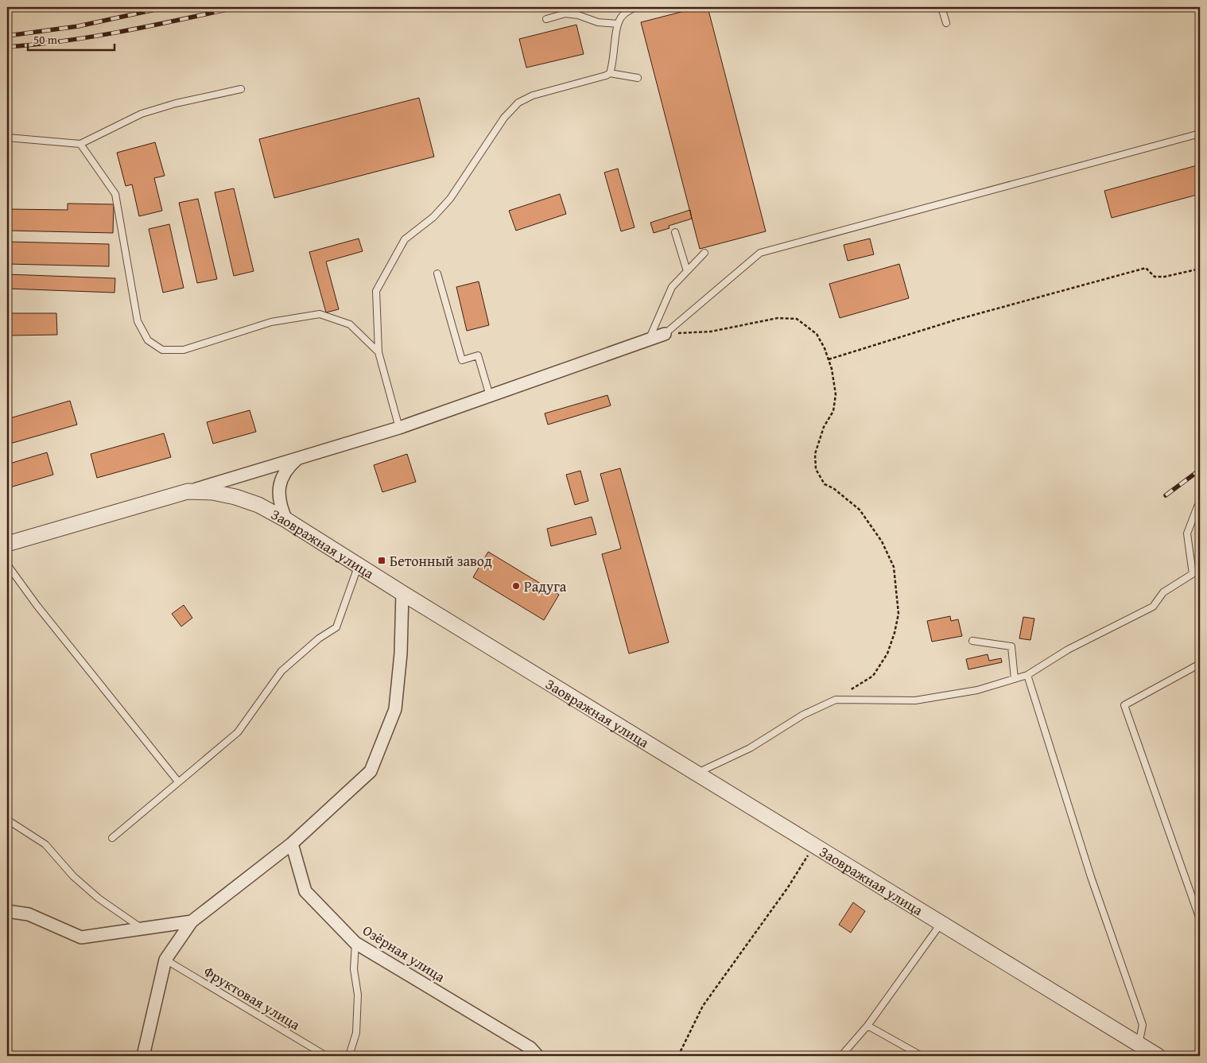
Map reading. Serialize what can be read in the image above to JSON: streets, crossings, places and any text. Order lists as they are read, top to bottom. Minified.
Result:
{"streets":{"street":["Заовражная улица","Озёрная улица"],"lane":["Фруктовая улица"]},"places":{"transit":["Бетонный завод"],"other":["Радуга"]},"scale_bar":"50 m"}
